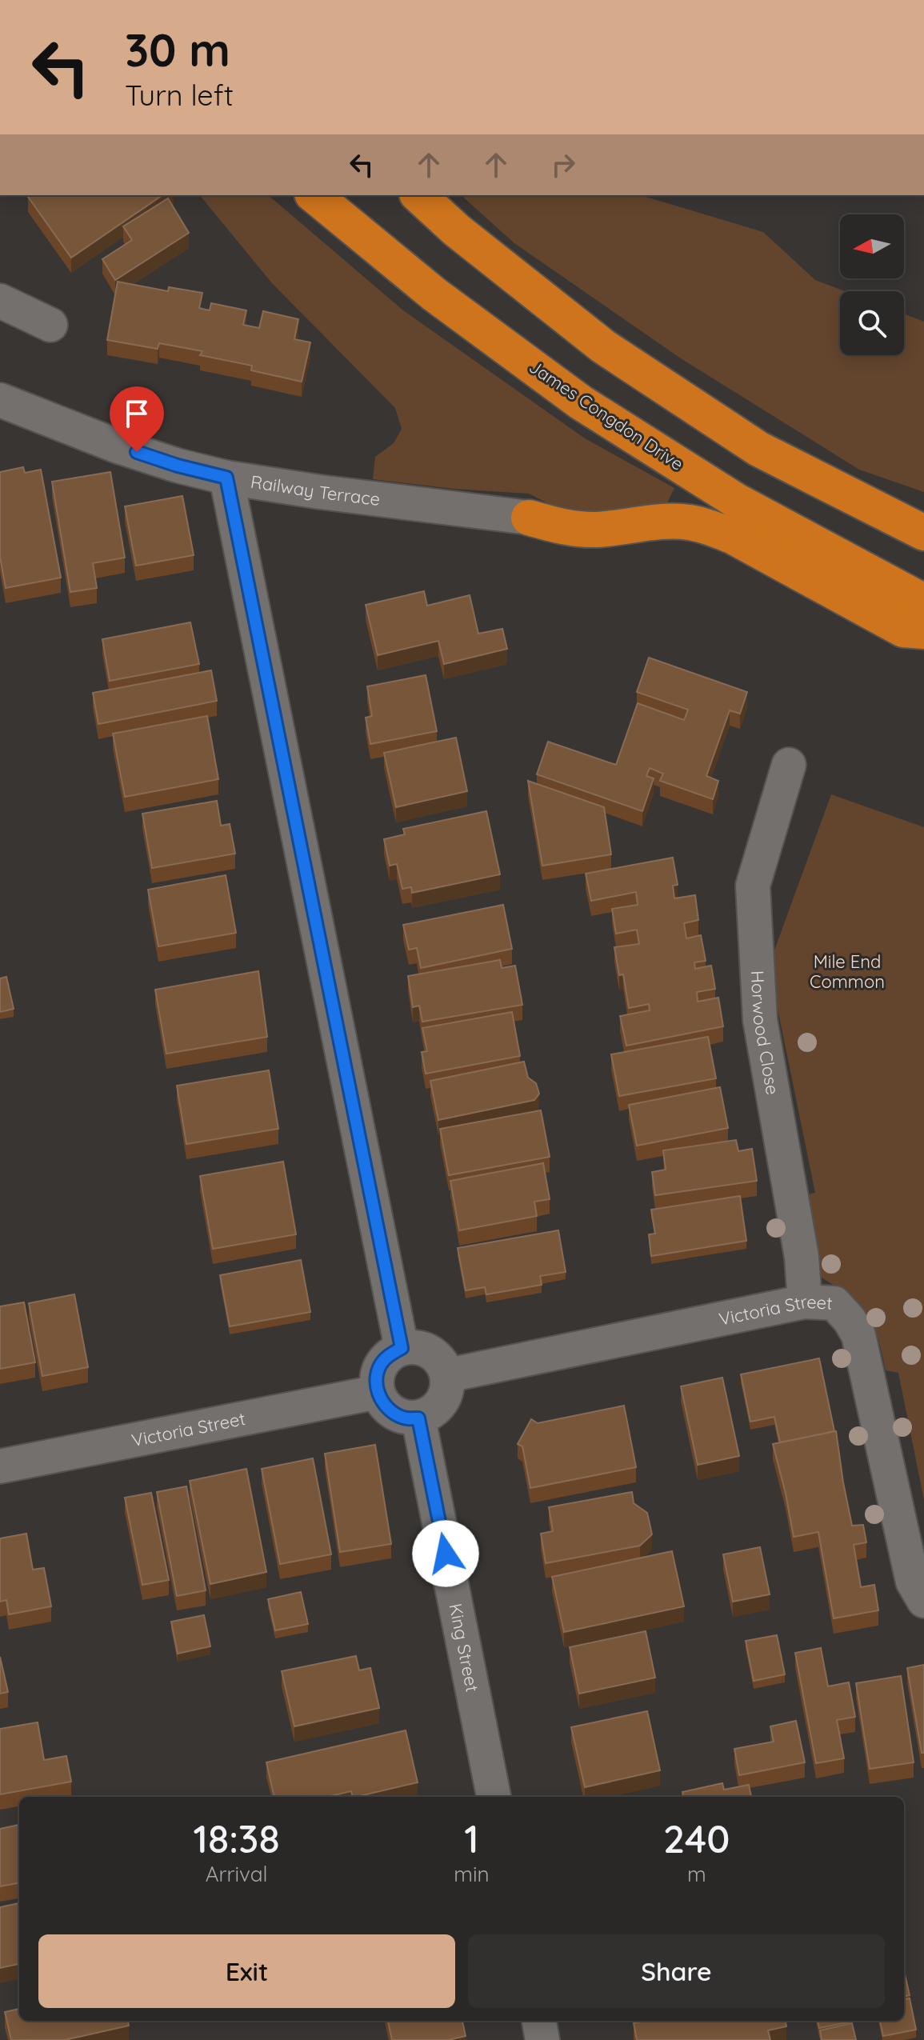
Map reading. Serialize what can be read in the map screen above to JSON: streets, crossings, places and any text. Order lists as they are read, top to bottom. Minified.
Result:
{"streets":{"highway":["James Congdon Drive"],"street":["Railway Terrace","Horwood Close","Victoria Street","King Street"]},"crossings":[["Horwood Close","Victoria Street"],["Victoria Street","King Street"]],"parks":["Mile End Common"],"north":"left","page":{"turn":["30 m","Turn left"],"eta":["18:38","Arrival","1","min","240","m"],"buttons":["Exit","Share"]}}
